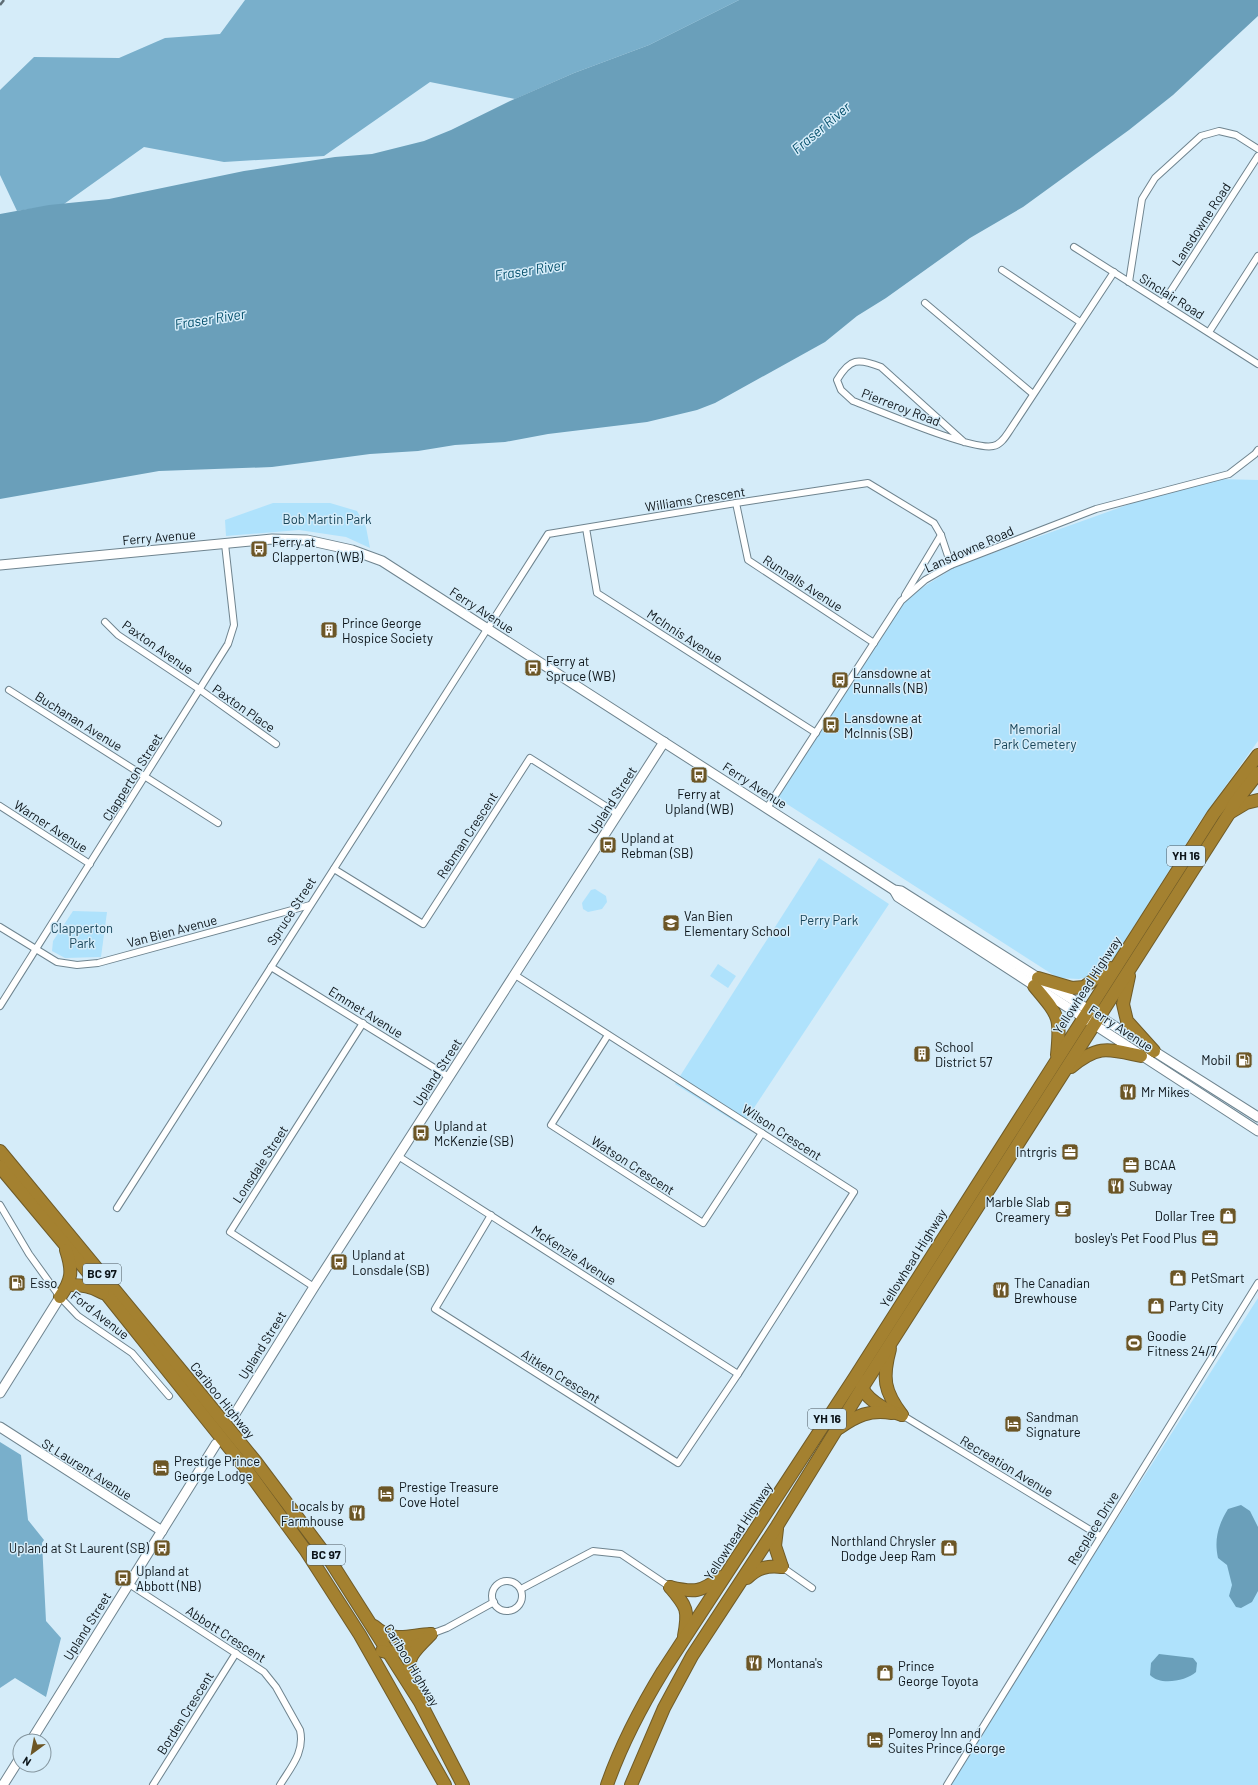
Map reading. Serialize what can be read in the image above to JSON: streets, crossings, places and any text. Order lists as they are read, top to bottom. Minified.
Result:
{"streets":{"highway":["YH 16","Yellowhead Highway","BC 97","Cariboo Highway"],"main road":["Ferry Avenue","Upland Street","St Laurent Avenue"],"street":["Lansdowne Road","Sinclair Road","Pierreroy Road","Williams Crescent","Runnalls Avenue","McInnis Avenue","Paxton Avenue","Paxton Place","Buchanan Avenue","Clapperton Street","Warner Avenue","Rebman Crescent","Spruce Street","Van Bien Avenue","Emmet Avenue","Wilson Crescent","Lonsdale Street","Watson Crescent","McKenzie Avenue","Ford Avenue","Aitken Crescent","Recreation Avenue","Recplace Drive","Abbott Crescent","Borden Crescent"]},"crossings":[["Lansdowne Road","Sinclair Road"],["Lansdowne Road","Williams Crescent"],["Lansdowne Road","Ferry Avenue"],["Lansdowne Road","Runnalls Avenue"],["Lansdowne Road","McInnis Avenue"],["Sinclair Road","Pierreroy Road"],["Williams Crescent","Ferry Avenue"],["Williams Crescent","Runnalls Avenue"],["Williams Crescent","McInnis Avenue"],["Williams Crescent","Spruce Street"],["Ferry Avenue","Clapperton Street"],["Ferry Avenue","Upland Street"],["Ferry Avenue","Spruce Street"],["Ferry Avenue","Yellowhead Highway"],["Paxton Avenue","Paxton Place"],["Paxton Avenue","Clapperton Street"],["Paxton Place","Clapperton Street"],["Buchanan Avenue","Clapperton Street"],["Clapperton Street","Warner Avenue"],["Clapperton Street","Van Bien Avenue"],["Upland Street","Rebman Crescent"],["Upland Street","Emmet Avenue"],["Upland Street","Wilson Crescent"],["Upland Street","Lonsdale Street"],["Upland Street","McKenzie Avenue"],["Upland Street","St Laurent Avenue"],["Upland Street","Abbott Crescent"],["Rebman Crescent","Spruce Street"],["Spruce Street","Van Bien Avenue"],["Spruce Street","Emmet Avenue"],["Emmet Avenue","Lonsdale Street"],["Wilson Crescent","Watson Crescent"],["Wilson Crescent","McKenzie Avenue"],["Wilson Crescent","Aitken Crescent"],["McKenzie Avenue","Aitken Crescent"],["Recreation Avenue","Recplace Drive"],["Abbott Crescent","Borden Crescent"]],"water":["Fraser River"],"parks":["Bob Martin Park","Memorial Park Cemetery","Perry Park","Clapperton Park"],"places":{"bus stop":["Ferry at Clapperton (WB)","Ferry at Spruce (WB)","Lansdowne at Runnalls (NB)","Lansdowne at McInnis (SB)","Ferry at Upland (WB)","Upland at Rebman (SB)","Upland at McKenzie (SB)","Upland at Lonsdale (SB)","Upland at St Laurent (SB)","Upland at Abbott (NB)"],"building":["Prince George Hospice Society","School District 57"],"school or university":["Van Bien Elementary School"],"fuel station":["Mobil","Esso"],"restaurant":["Mr Mikes","Subway","The Canadian Brewhouse","Locals by Farmhouse","Montana's"],"office":["Intrgris","BCAA","bosley's Pet Food Plus"],"cafe":["Marble Slab Creamery"],"shop":["Dollar Tree","PetSmart","Party City","Northland Chrysler Dodge Jeep Ram","Prince George Toyota"],"sports":["Goodie Fitness 24/7"],"hotel":["Sandman Signature","Prestige Prince George Lodge","Prestige Treasure Cove Hotel","Pomeroy Inn and Suites Prince George"]},"north":"bottom left"}
